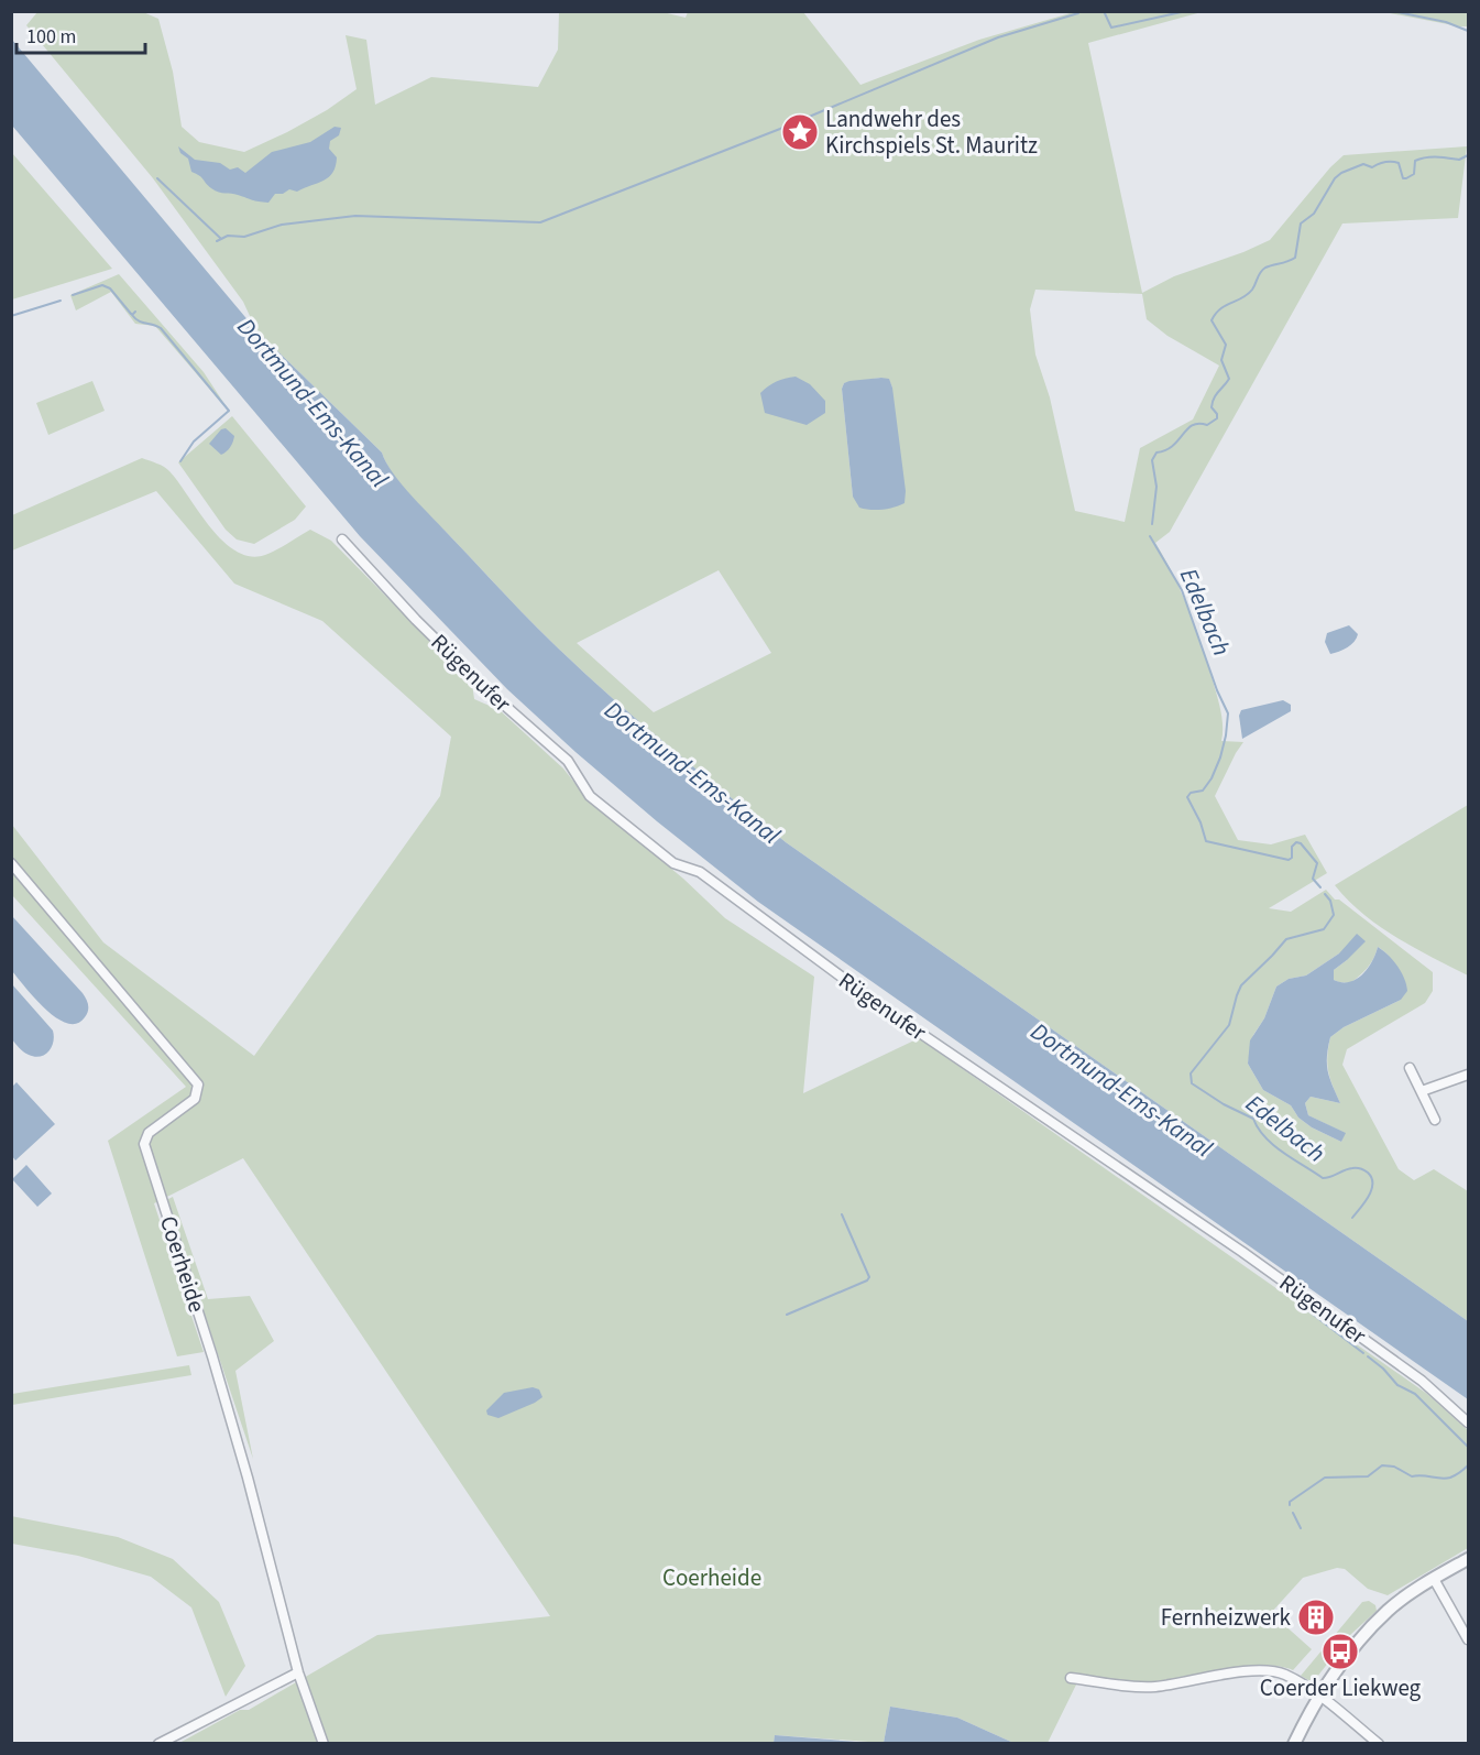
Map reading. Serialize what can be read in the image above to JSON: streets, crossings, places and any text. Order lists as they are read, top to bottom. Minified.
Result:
{"streets":{"street":["Rügenufer","Coerheide"]},"water":["Dortmund-Ems-Kanal","Edelbach"],"parks":["Coerheide"],"places":{"place":["Landwehr des Kirchspiels St. Mauritz"],"building":["Fernheizwerk"],"bus stop":["Coerder Liekweg"]},"scale_bar":"100 m"}
